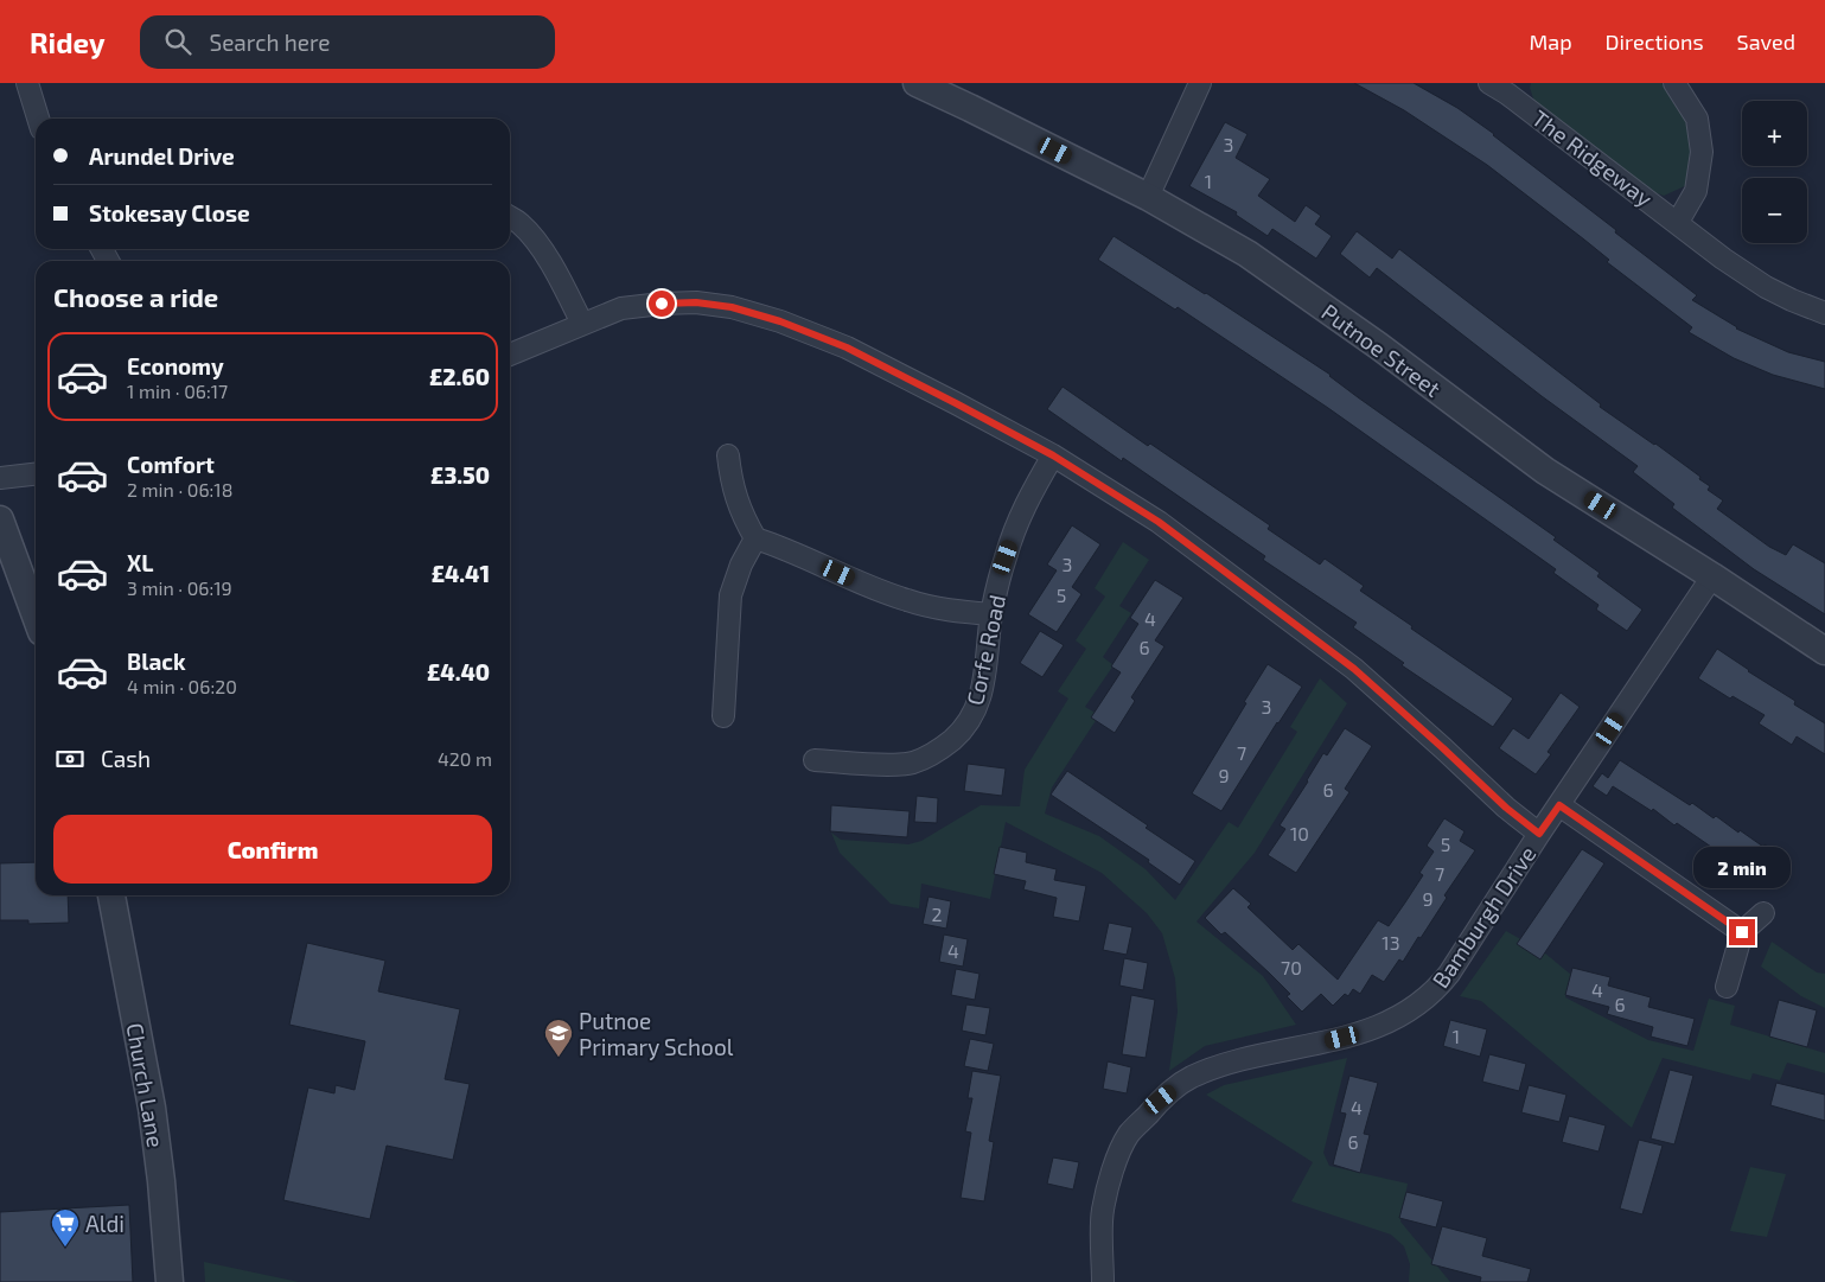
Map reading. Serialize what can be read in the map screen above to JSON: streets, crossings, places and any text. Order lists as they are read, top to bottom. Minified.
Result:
{"streets":{"street":["The Ridgeway","Putnoe Street","Corfe Road","Bamburgh Drive","Church Lane"]},"crossings":[["Putnoe Street","Bamburgh Drive"]],"places":{"school or university":["Putnoe Primary School"],"supermarket":["Aldi"]},"house_numbers":["3","1","3","5","4","6","3","7","9","6","10","5","7","9","2","13","4","70","4","6","1","4","6"],"page":{"header":"Ridey","search":"Search here","nav":["Map","Directions","Saved"],"map_buttons":["+","−"],"banner":["Arundel Drive","Stokesay Close"],"heading":"Choose a ride","list":[{"name":"Economy","note":"1 min · 06:17","value":"£2.60"},{"name":"Comfort","note":"2 min · 06:18","value":"£3.50"},{"name":"XL","note":"3 min · 06:19","value":"£4.41"},{"name":"Black","note":"4 min · 06:20","value":"£4.40"}],"pay":["Cash","420 m"],"buttons":"Confirm","bubble":"2 min"}}
